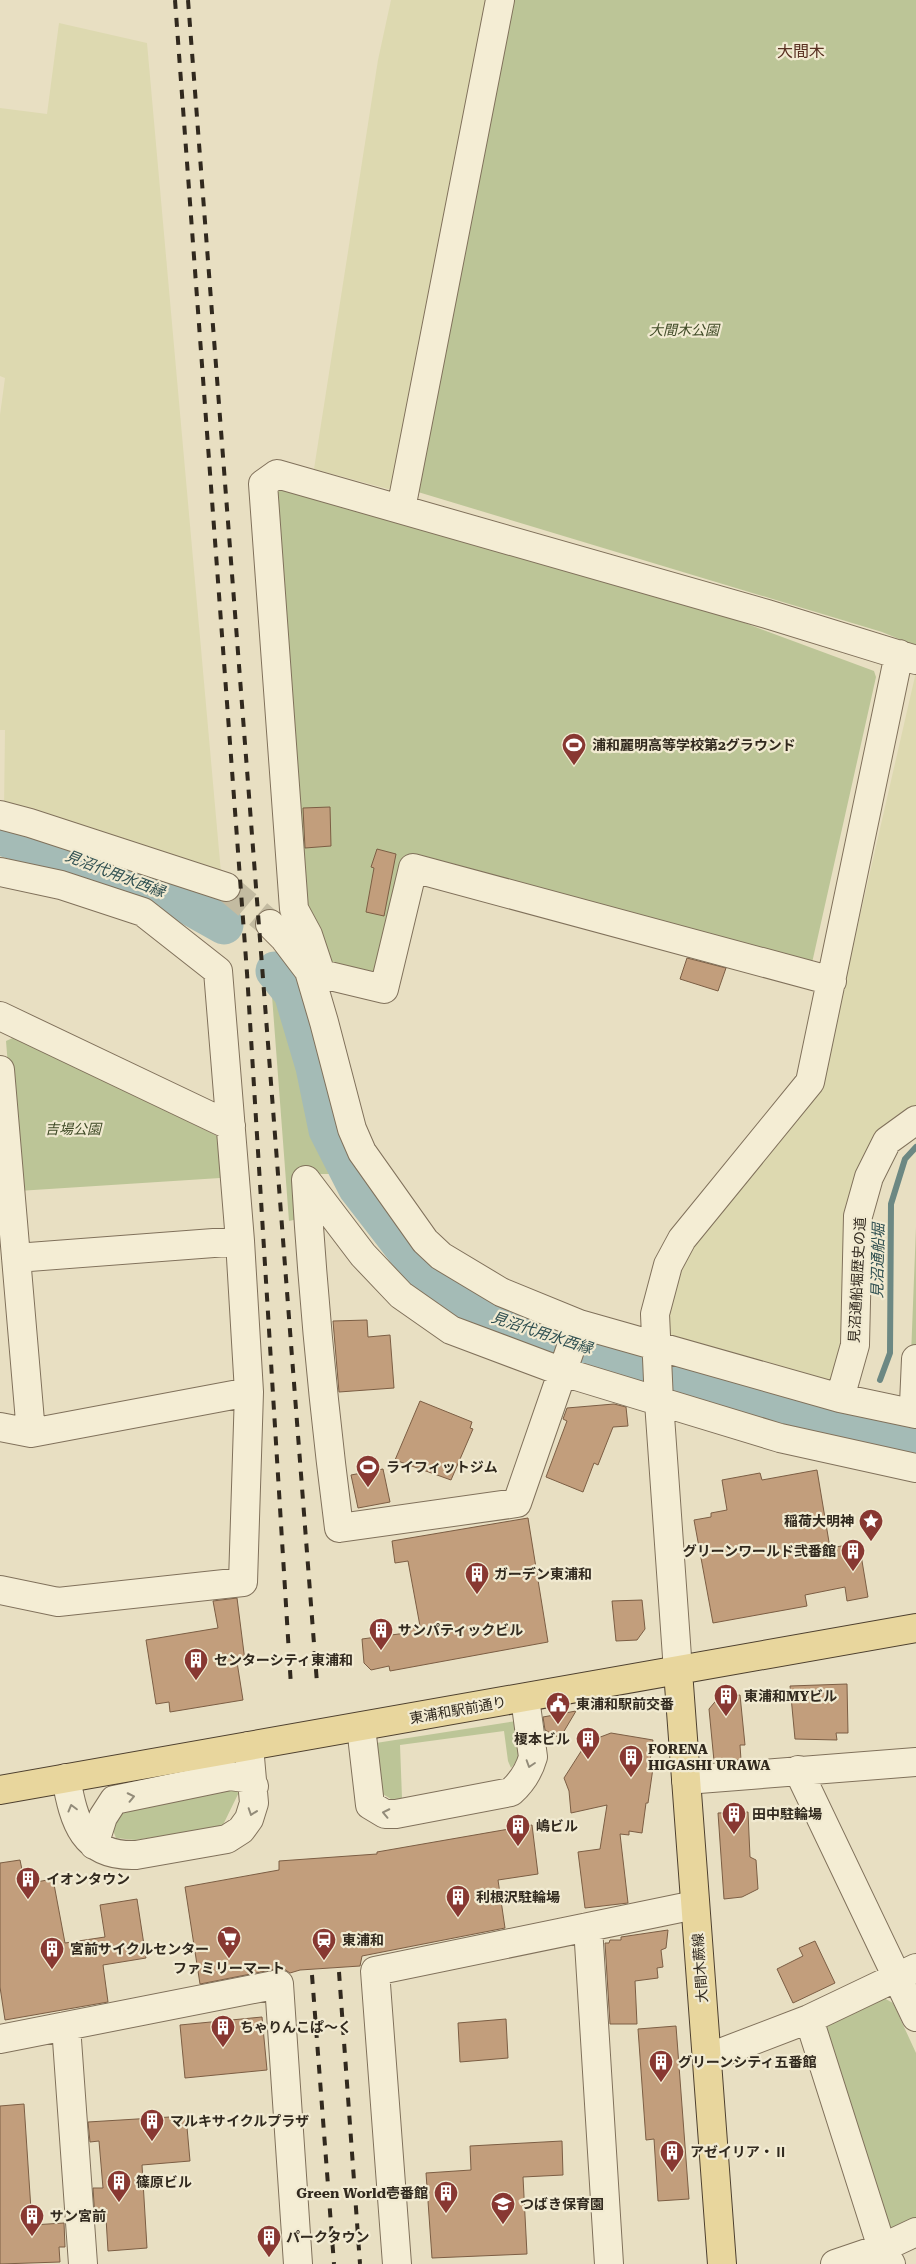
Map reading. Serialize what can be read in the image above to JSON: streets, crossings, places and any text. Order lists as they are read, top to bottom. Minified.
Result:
{"streets":{"main road":["東浦和駅前通り","大間木蕨線"],"street":["見沼通船堀歴史の道"]},"crossings":[["東浦和駅前通り","大間木蕨線"]],"districts":["大間木"],"water":["見沼代用水西縁","見沼通船堀"],"parks":["大間木公園","吉場公園"],"places":{"sports":["浦和麗明高等学校第2グラウンド","ライフィットジム"],"place":["稲荷大明神"],"building":["グリーンワールド弐番館","ガーデン東浦和","サンパティックビル","センターシティ東浦和","東浦和MYビル","榎本ビル","FORENA HIGASHI URAWA","田中駐輪場","嶋ビル","イオンタウン","利根沢駐輪場","宮前サイクルセンター","ちゃりんこぱ～く","グリーンシティ五番館","マルキサイクルプラザ","アゼイリア・Ⅱ","篠原ビル","Green World壱番館","サン宮前","パークタウン"],"public building":["東浦和駅前交番"],"supermarket":["ファミリーマート"],"station":["東浦和"],"school or university":["つばき保育園"]}}
